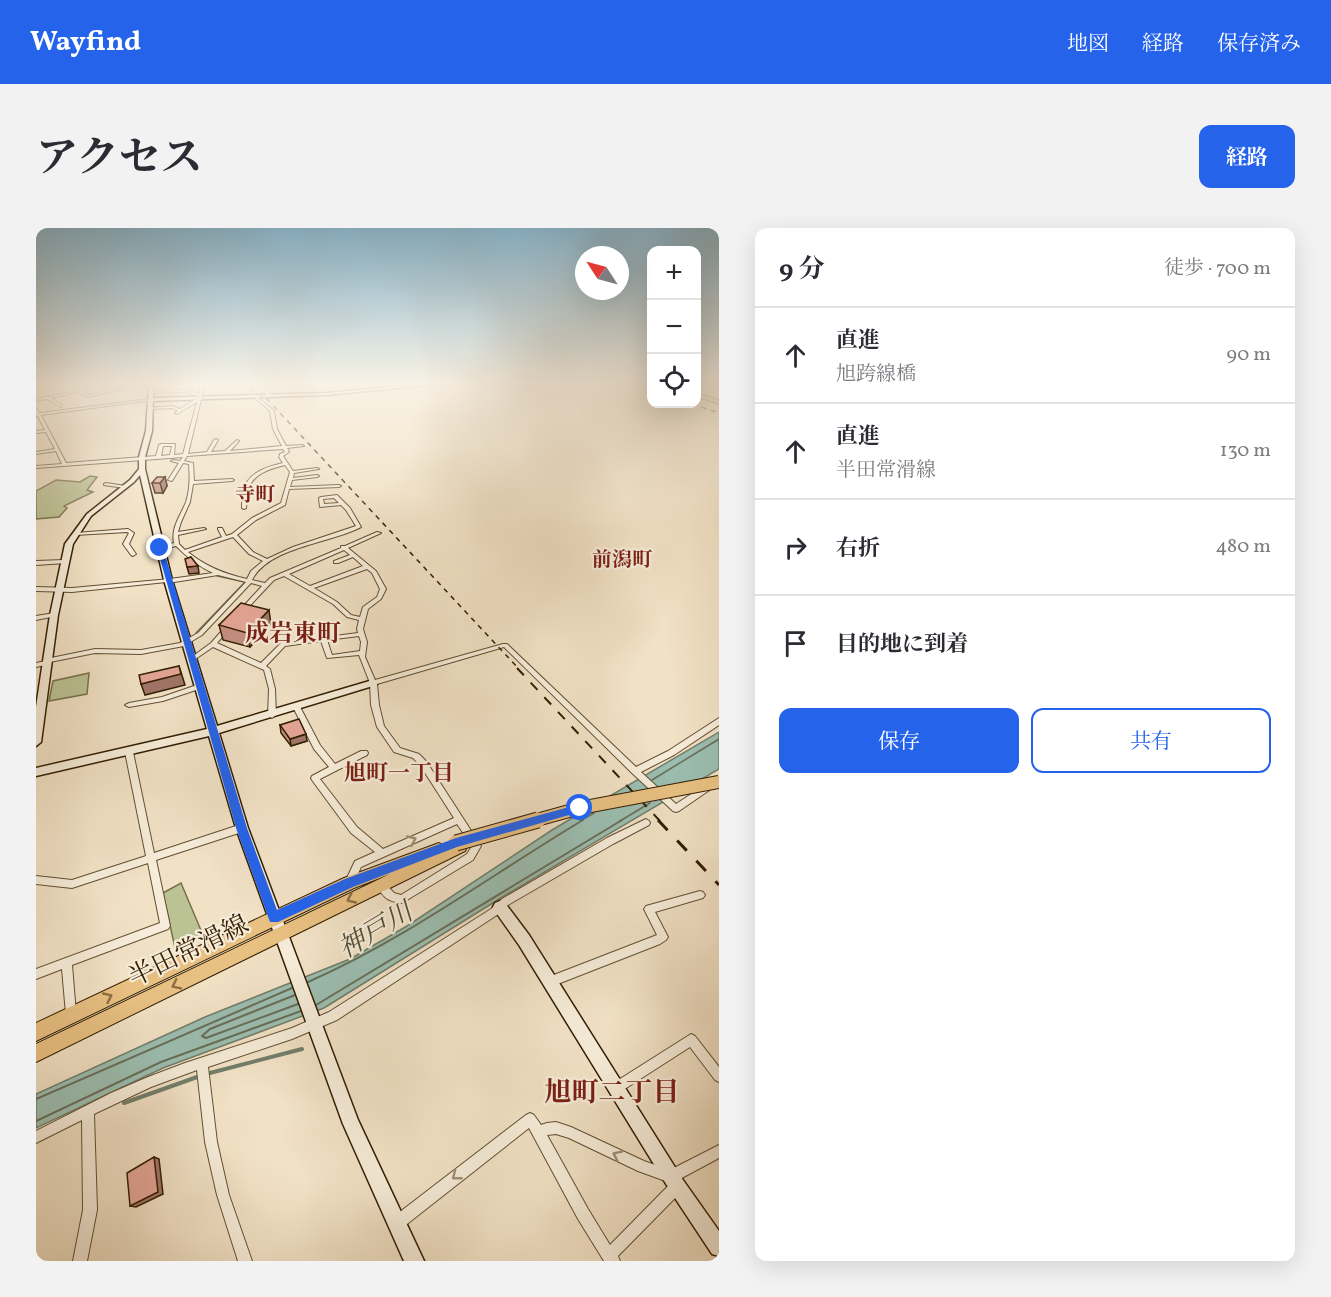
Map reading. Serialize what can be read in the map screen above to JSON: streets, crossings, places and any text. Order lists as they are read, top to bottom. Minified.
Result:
{"streets":{"main road":["半田常滑線"]},"districts":["寺町","前潟町","成岩東町","旭町一丁目","旭町二丁目"],"water":["神戸川"],"north":"top left","page":{"header":"Wayfind","nav":["地図","経路","保存済み"],"title":"アクセス","buttons":["経路",["保存","共有"]],"heading":["9 分","徒歩 · 700 m"],"map_buttons":["+","−"],"list":[["直進","旭跨線橋","90 m"],["直進","半田常滑線","130 m"],["右折","480 m"],"目的地に到着"]}}
